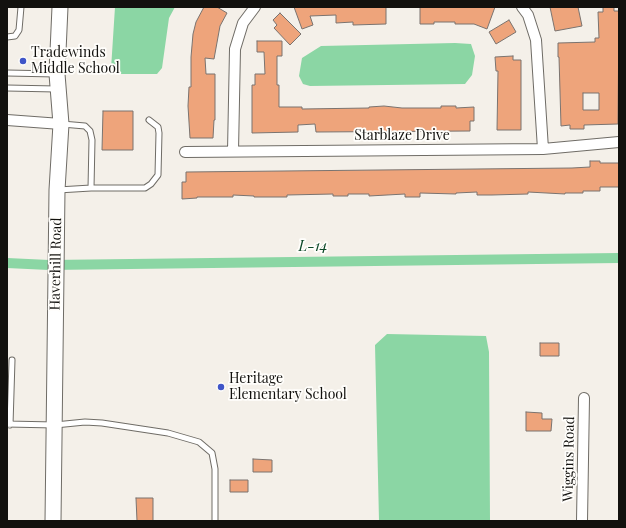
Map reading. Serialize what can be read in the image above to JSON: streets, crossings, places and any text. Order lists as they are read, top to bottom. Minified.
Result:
{"streets":{"street":["Starblaze Drive","Haverhill Road","Wiggins Road"]},"water":["L-14"],"places":["Tradewinds Middle School","Heritage Elementary School"]}
